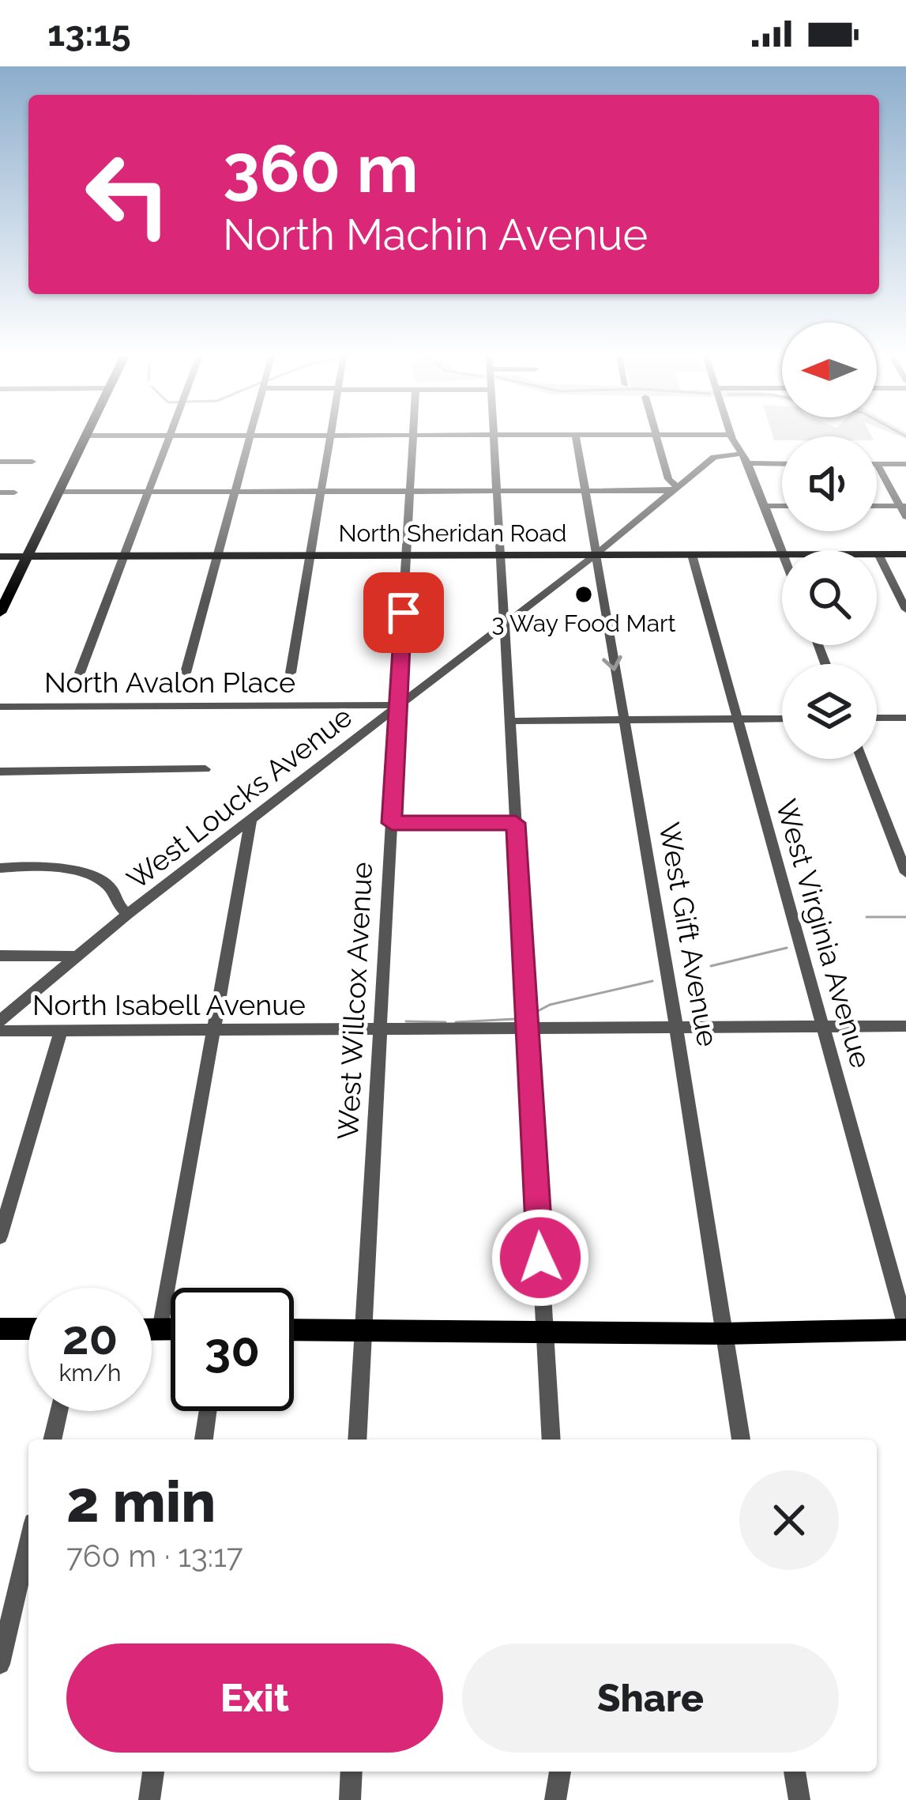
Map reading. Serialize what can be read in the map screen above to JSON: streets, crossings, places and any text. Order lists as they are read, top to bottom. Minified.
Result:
{"streets":{"main road":["North Sheridan Road"],"street":["North Avalon Place","West Loucks Avenue","West Virginia Avenue","West Gift Avenue","West Willcox Avenue","North Isabell Avenue"]},"crossings":[["North Sheridan Road","West Loucks Avenue"],["North Sheridan Road","West Virginia Avenue"],["North Sheridan Road","West Gift Avenue"],["North Sheridan Road","West Willcox Avenue"],["North Avalon Place","West Loucks Avenue"],["North Avalon Place","West Willcox Avenue"],["West Loucks Avenue","West Gift Avenue"],["West Loucks Avenue","West Willcox Avenue"],["West Virginia Avenue","North Isabell Avenue"],["West Gift Avenue","North Isabell Avenue"],["West Willcox Avenue","North Isabell Avenue"]],"places":["3 Way Food Mart"],"north":"left","page":{"status":"13:15","turn":["360 m","North Machin Avenue"],"speed":"20 km/h","limit":"30","heading":["2 min","760 m · 13:17"],"buttons":["Exit","Share"]}}
